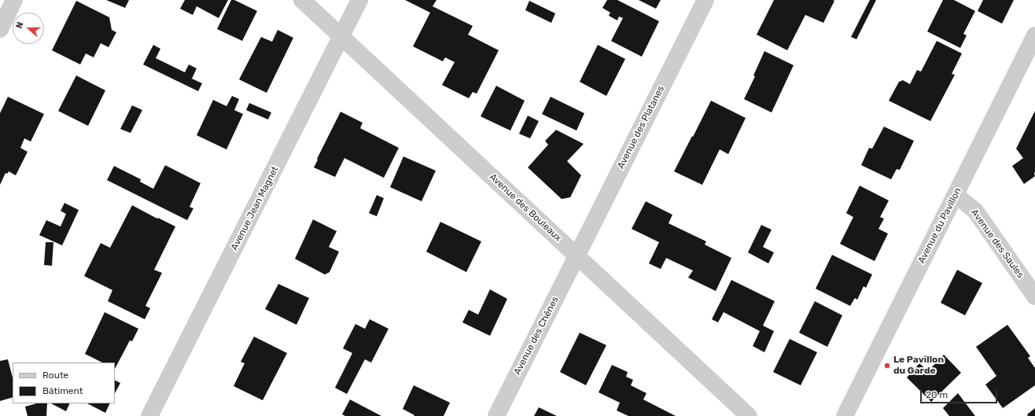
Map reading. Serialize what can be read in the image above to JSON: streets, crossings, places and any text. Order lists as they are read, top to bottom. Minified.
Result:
{"streets":{"street":["Avenue des Platanes","Avenue des Bouleaux","Avenue Jean Magnet","Avenue du Pavillon","Avenue des Saules","Avenue des Chênes"]},"crossings":[["Avenue des Platanes","Avenue des Bouleaux"],["Avenue des Platanes","Avenue des Chênes"],["Avenue des Bouleaux","Avenue Jean Magnet"],["Avenue des Bouleaux","Avenue des Chênes"],["Avenue du Pavillon","Avenue des Saules"]],"places":["Le Pavillon du Garde"],"legend":["Route","Bâtiment"],"scale_bar":"20 m","north":"left"}
